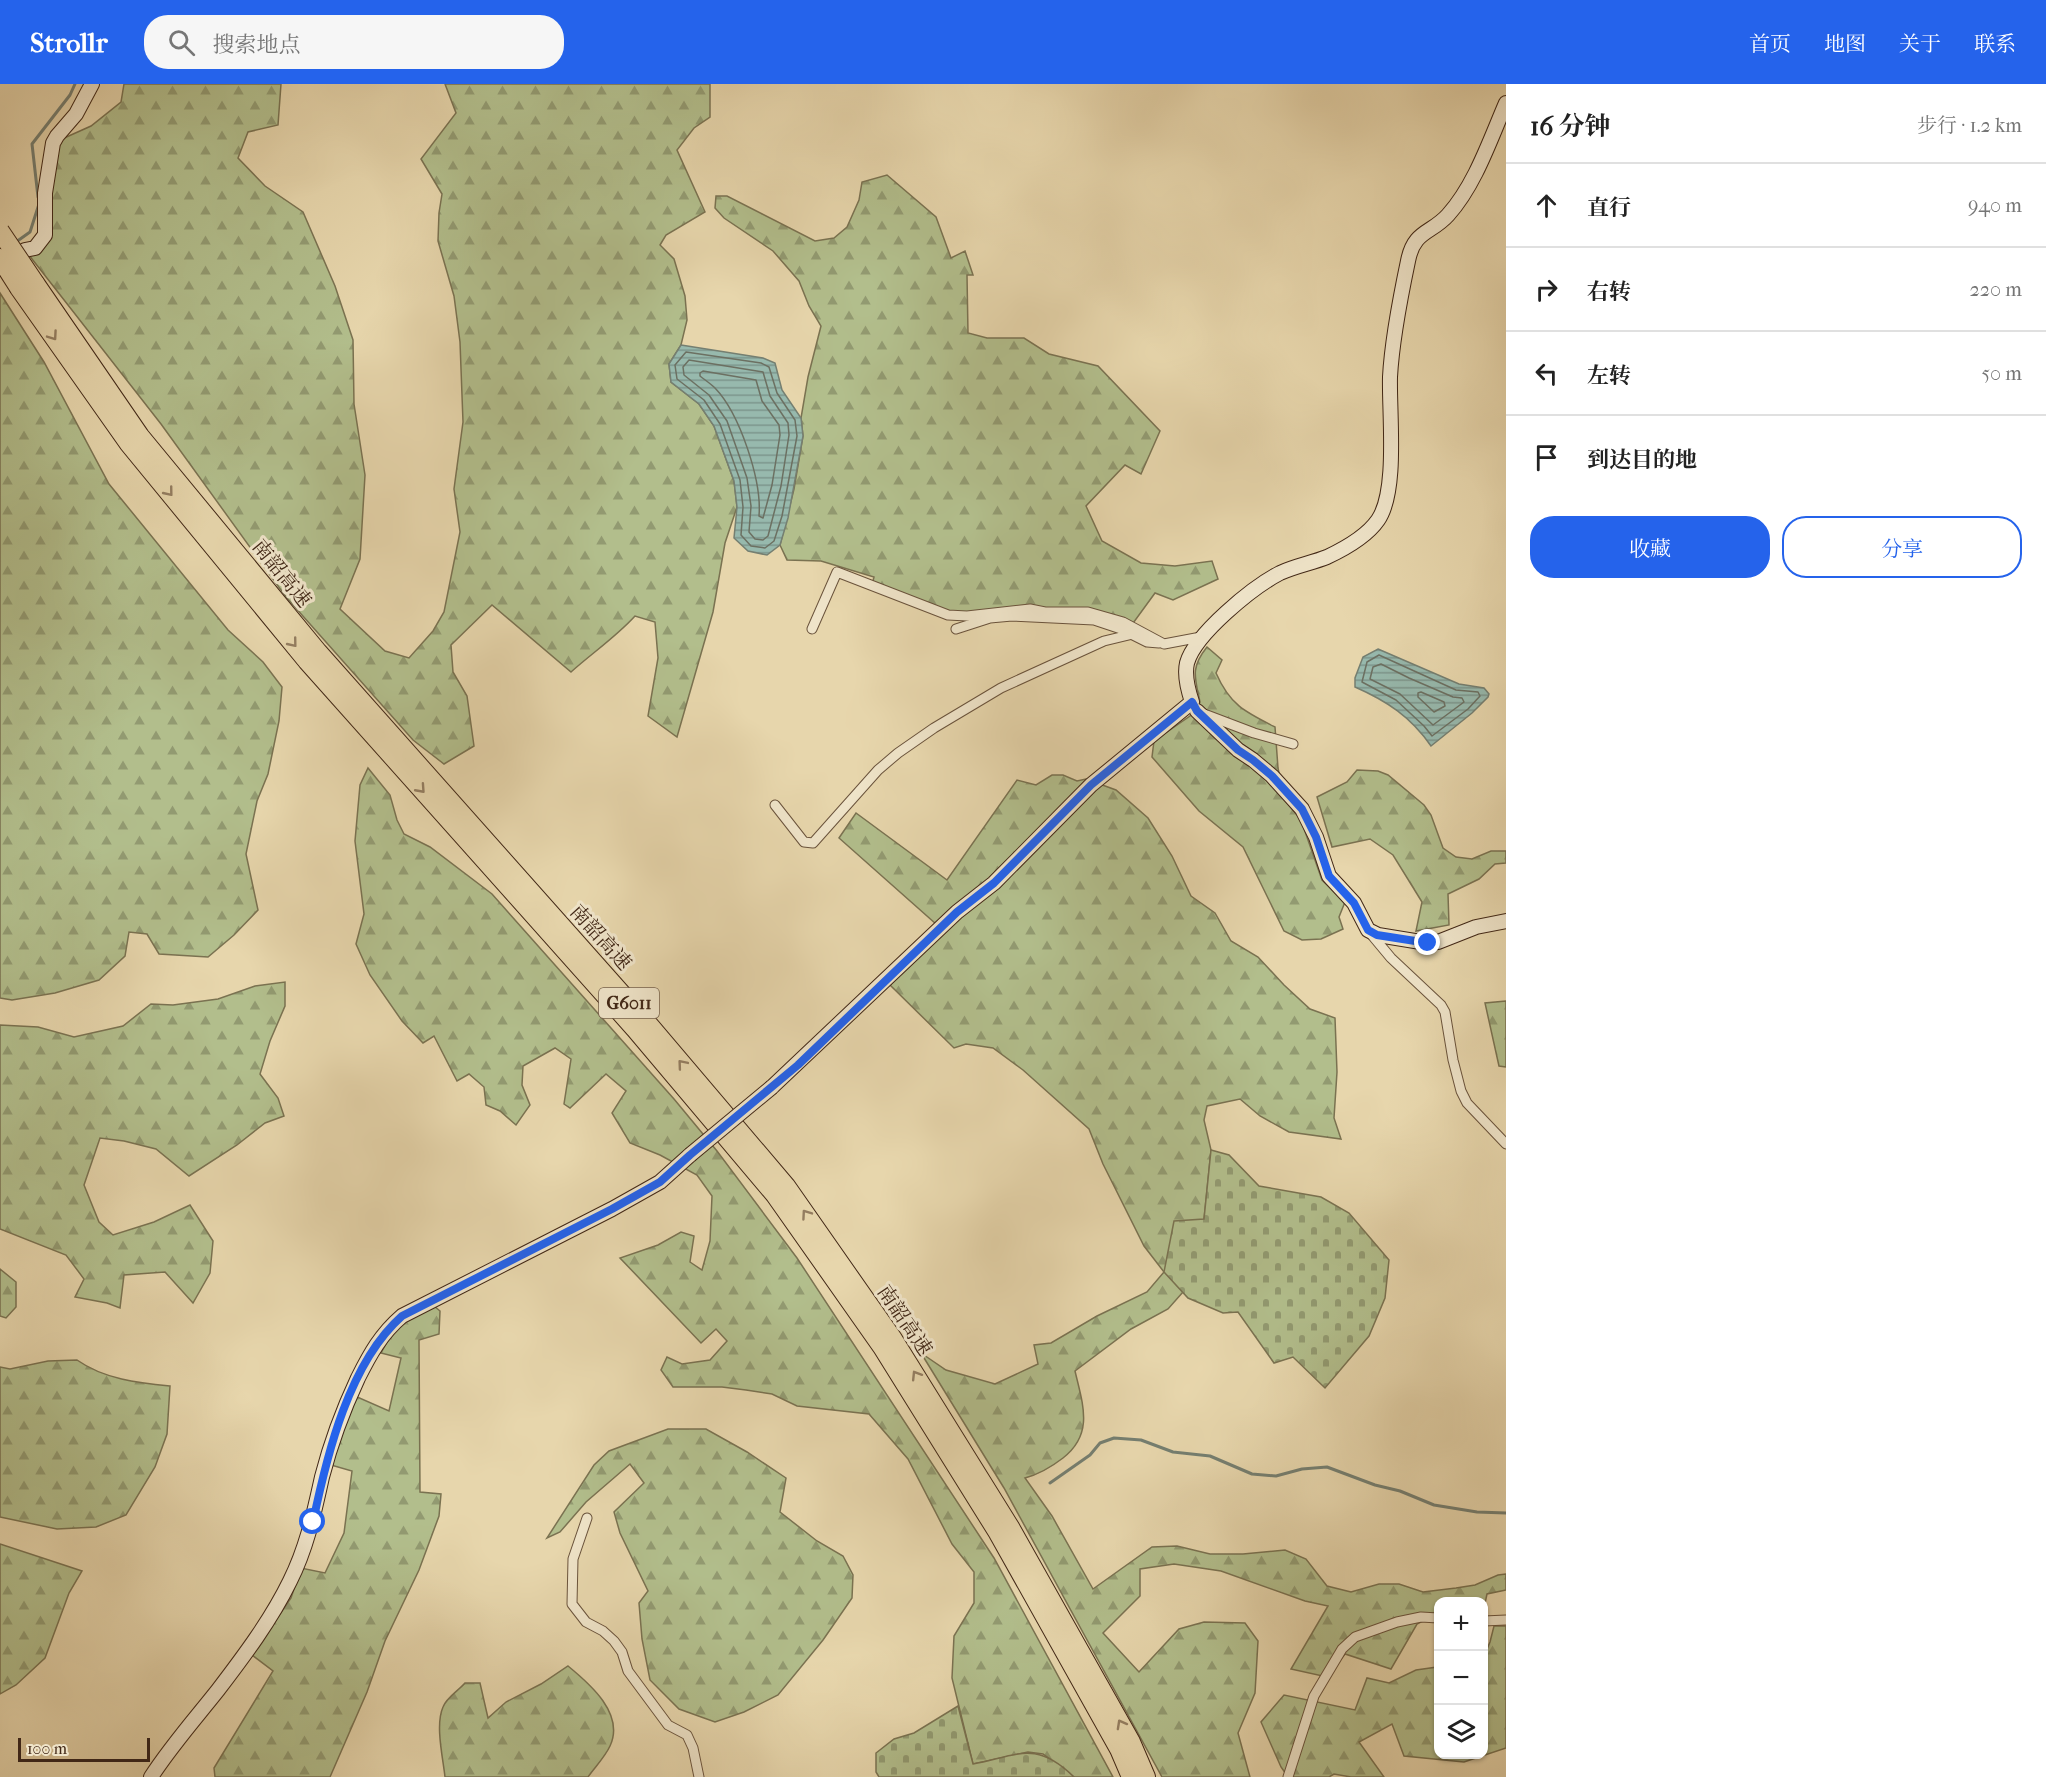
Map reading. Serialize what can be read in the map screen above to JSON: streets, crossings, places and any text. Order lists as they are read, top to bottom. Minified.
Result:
{"streets":{"highway":["南韶高速","G6011"]},"scale_bar":"100 m","page":{"header":"Strollr","search":"搜索地点","nav":["首页","地图","关于","联系"],"heading":["16 分钟","步行 · 1.2 km"],"list":[["直行","940 m"],["右转","220 m"],["左转","50 m"],"到达目的地"],"buttons":["收藏","分享"],"map_buttons":["+","−"],"scale":"100 m"}}
